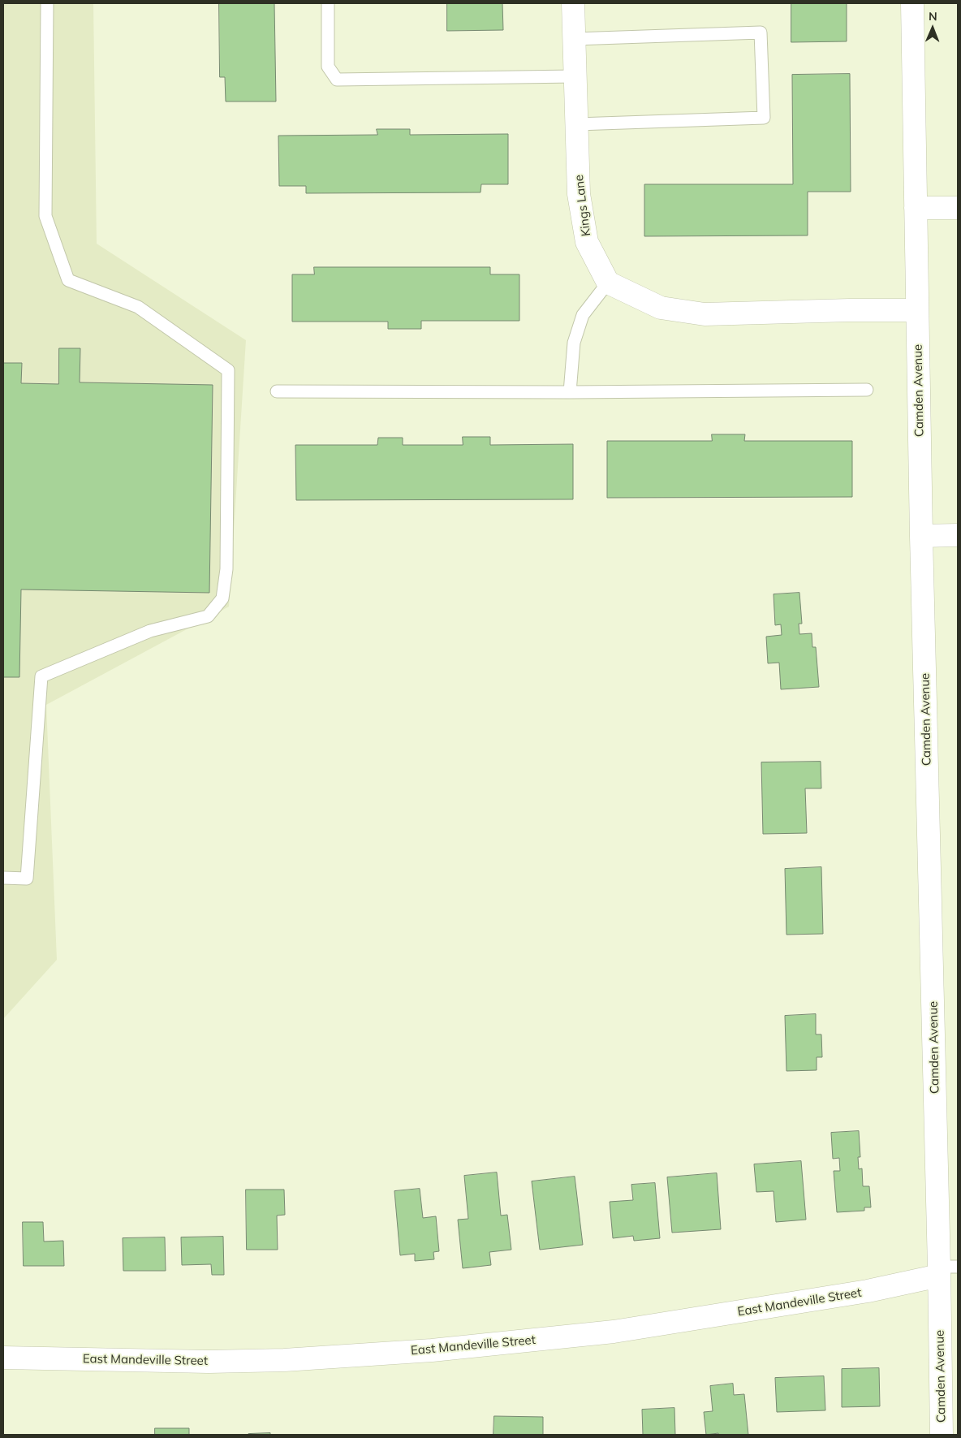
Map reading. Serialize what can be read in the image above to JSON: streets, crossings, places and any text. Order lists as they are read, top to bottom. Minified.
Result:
{"streets":{"street":["Kings Lane","Camden Avenue","East Mandeville Street"]},"crossings":[["Camden Avenue","East Mandeville Street"]],"north":"top"}
